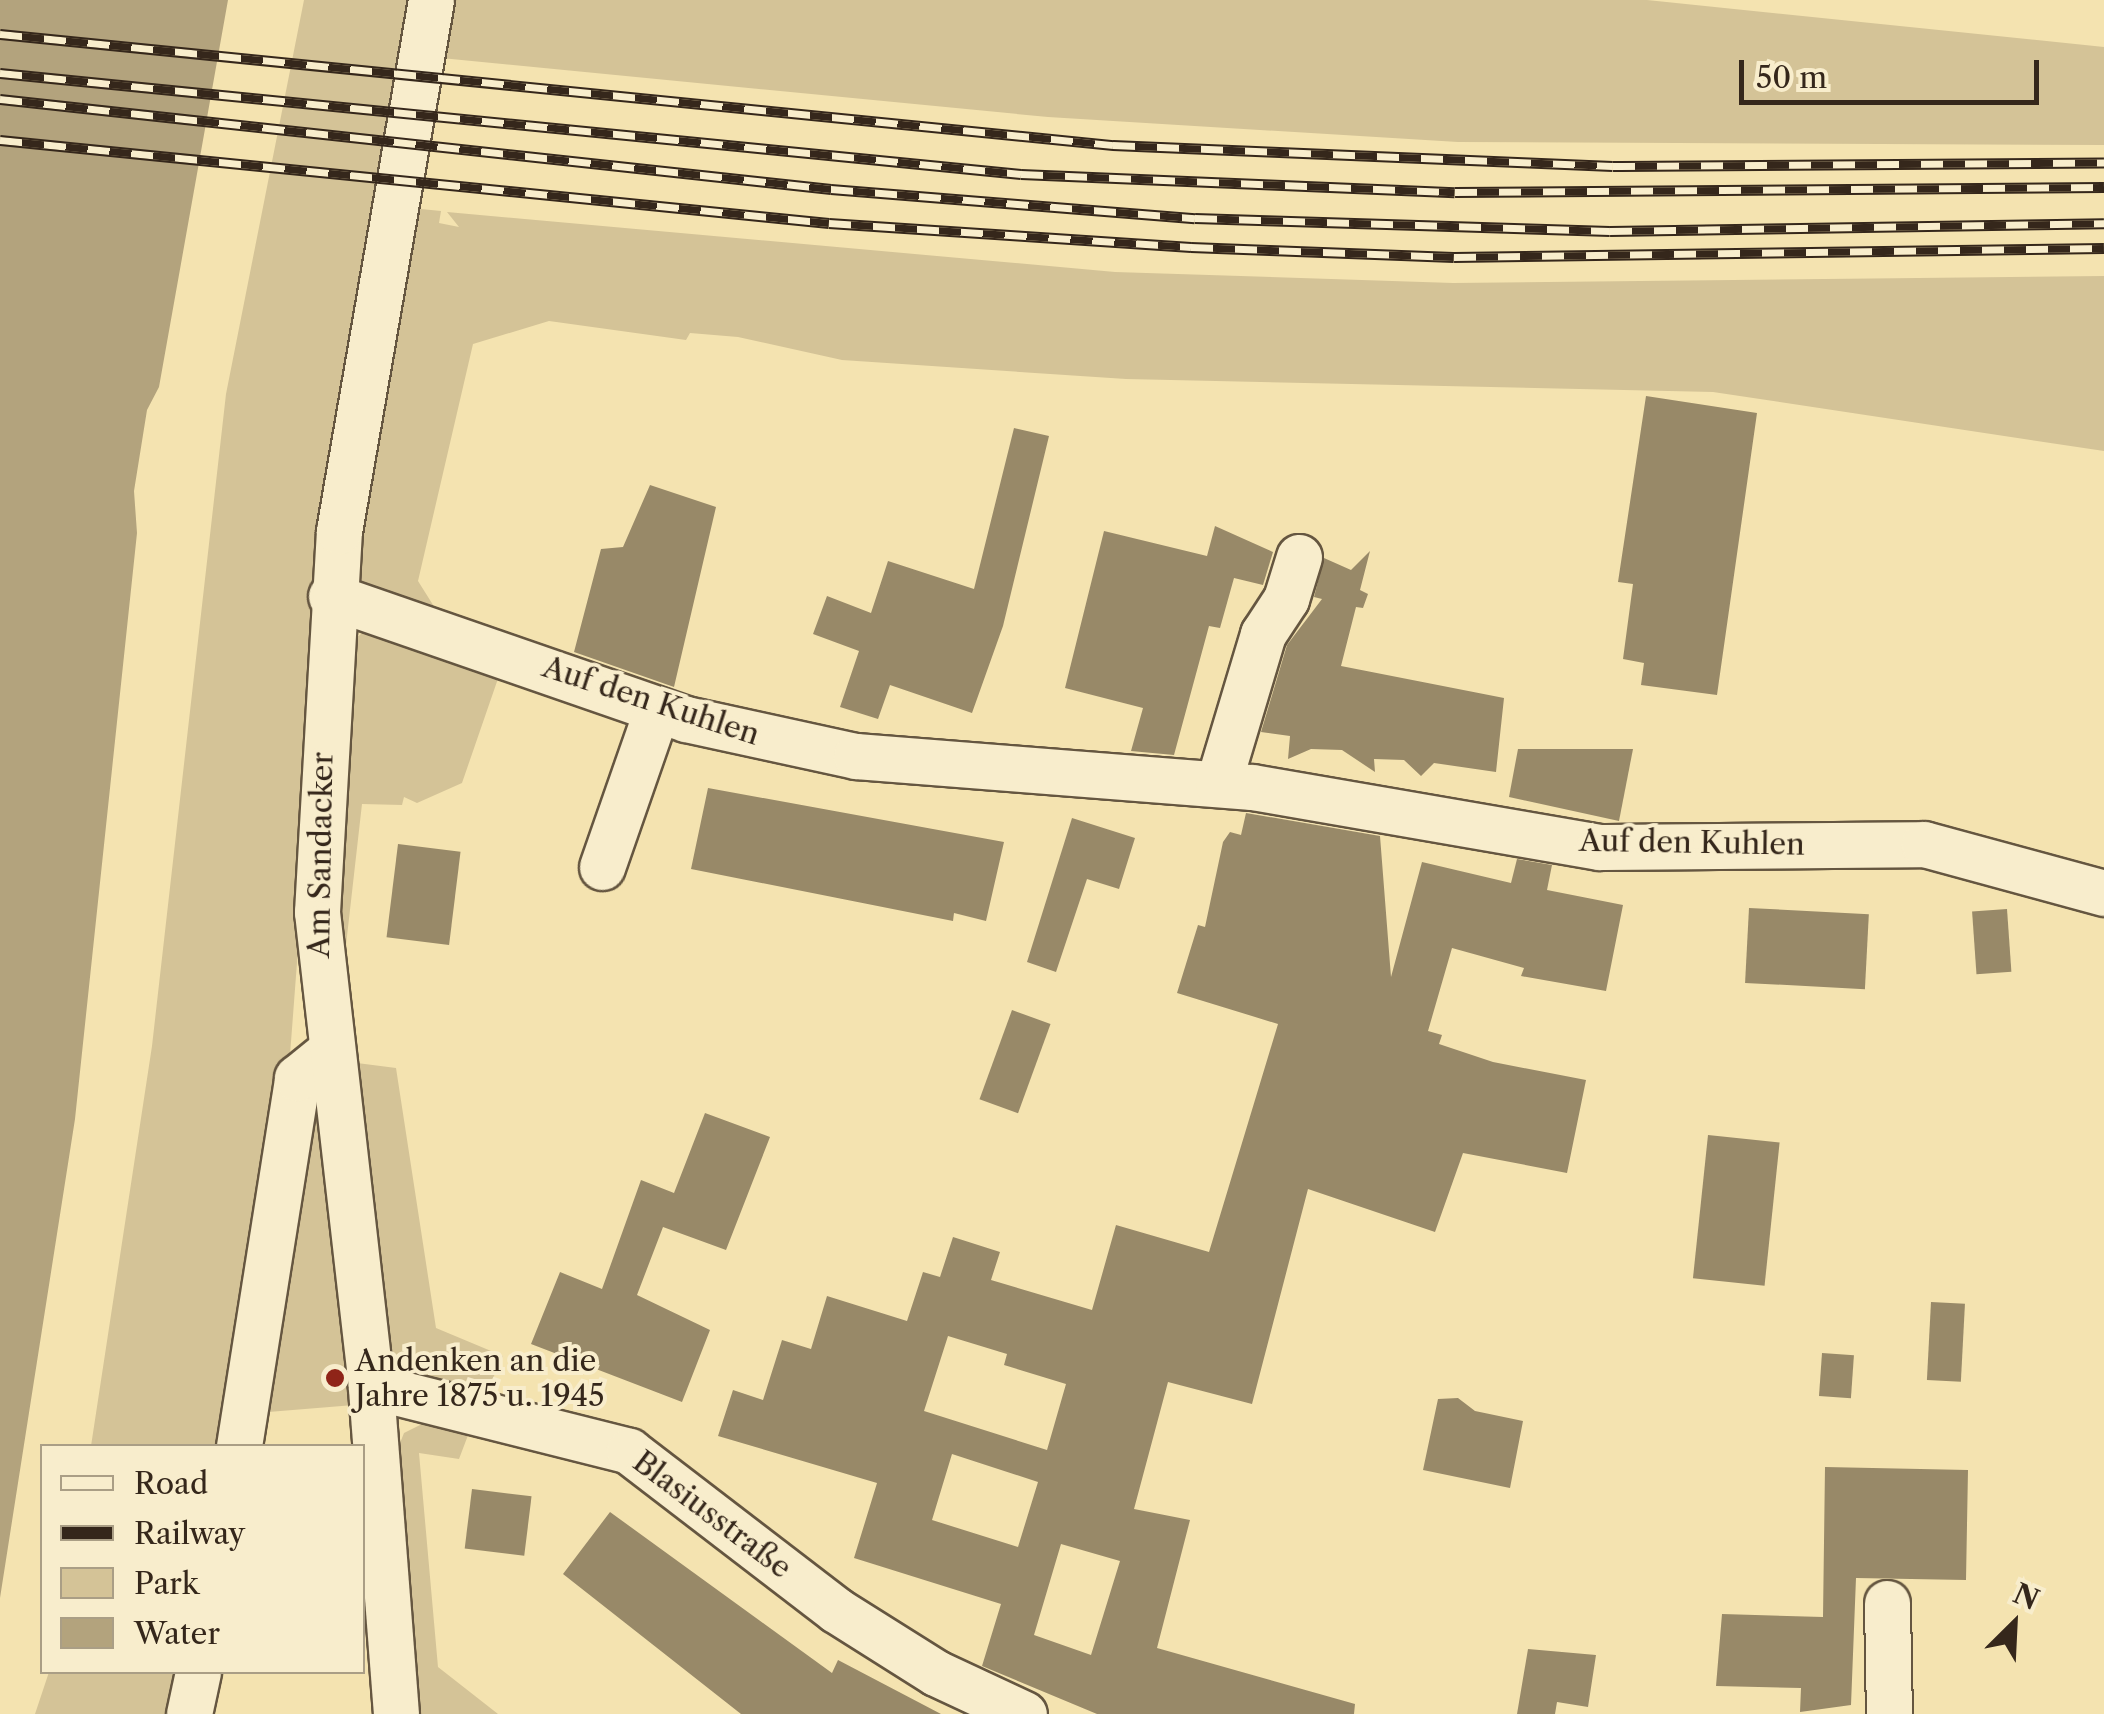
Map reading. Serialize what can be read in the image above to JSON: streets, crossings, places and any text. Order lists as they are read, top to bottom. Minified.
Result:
{"streets":{"street":["Auf den Kuhlen","Am Sandacker","Blasiusstraße"]},"crossings":[["Auf den Kuhlen","Am Sandacker"],["Am Sandacker","Blasiusstraße"]],"places":["Andenken an die Jahre 1875 u. 1945"],"legend":["Road","Railway","Park","Water"],"scale_bar":"50 m","north":"top right"}
